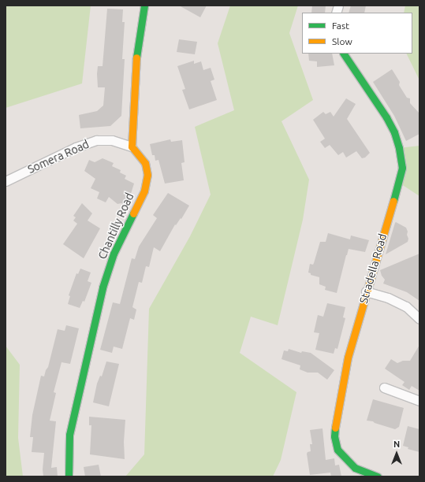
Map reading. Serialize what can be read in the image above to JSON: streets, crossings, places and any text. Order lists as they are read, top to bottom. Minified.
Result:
{"streets":{"street":["Somera Road","Chantilly Road","Stradella Road"]},"crossings":[["Somera Road","Chantilly Road"]],"legend":["Fast","Slow"],"north":"top"}
